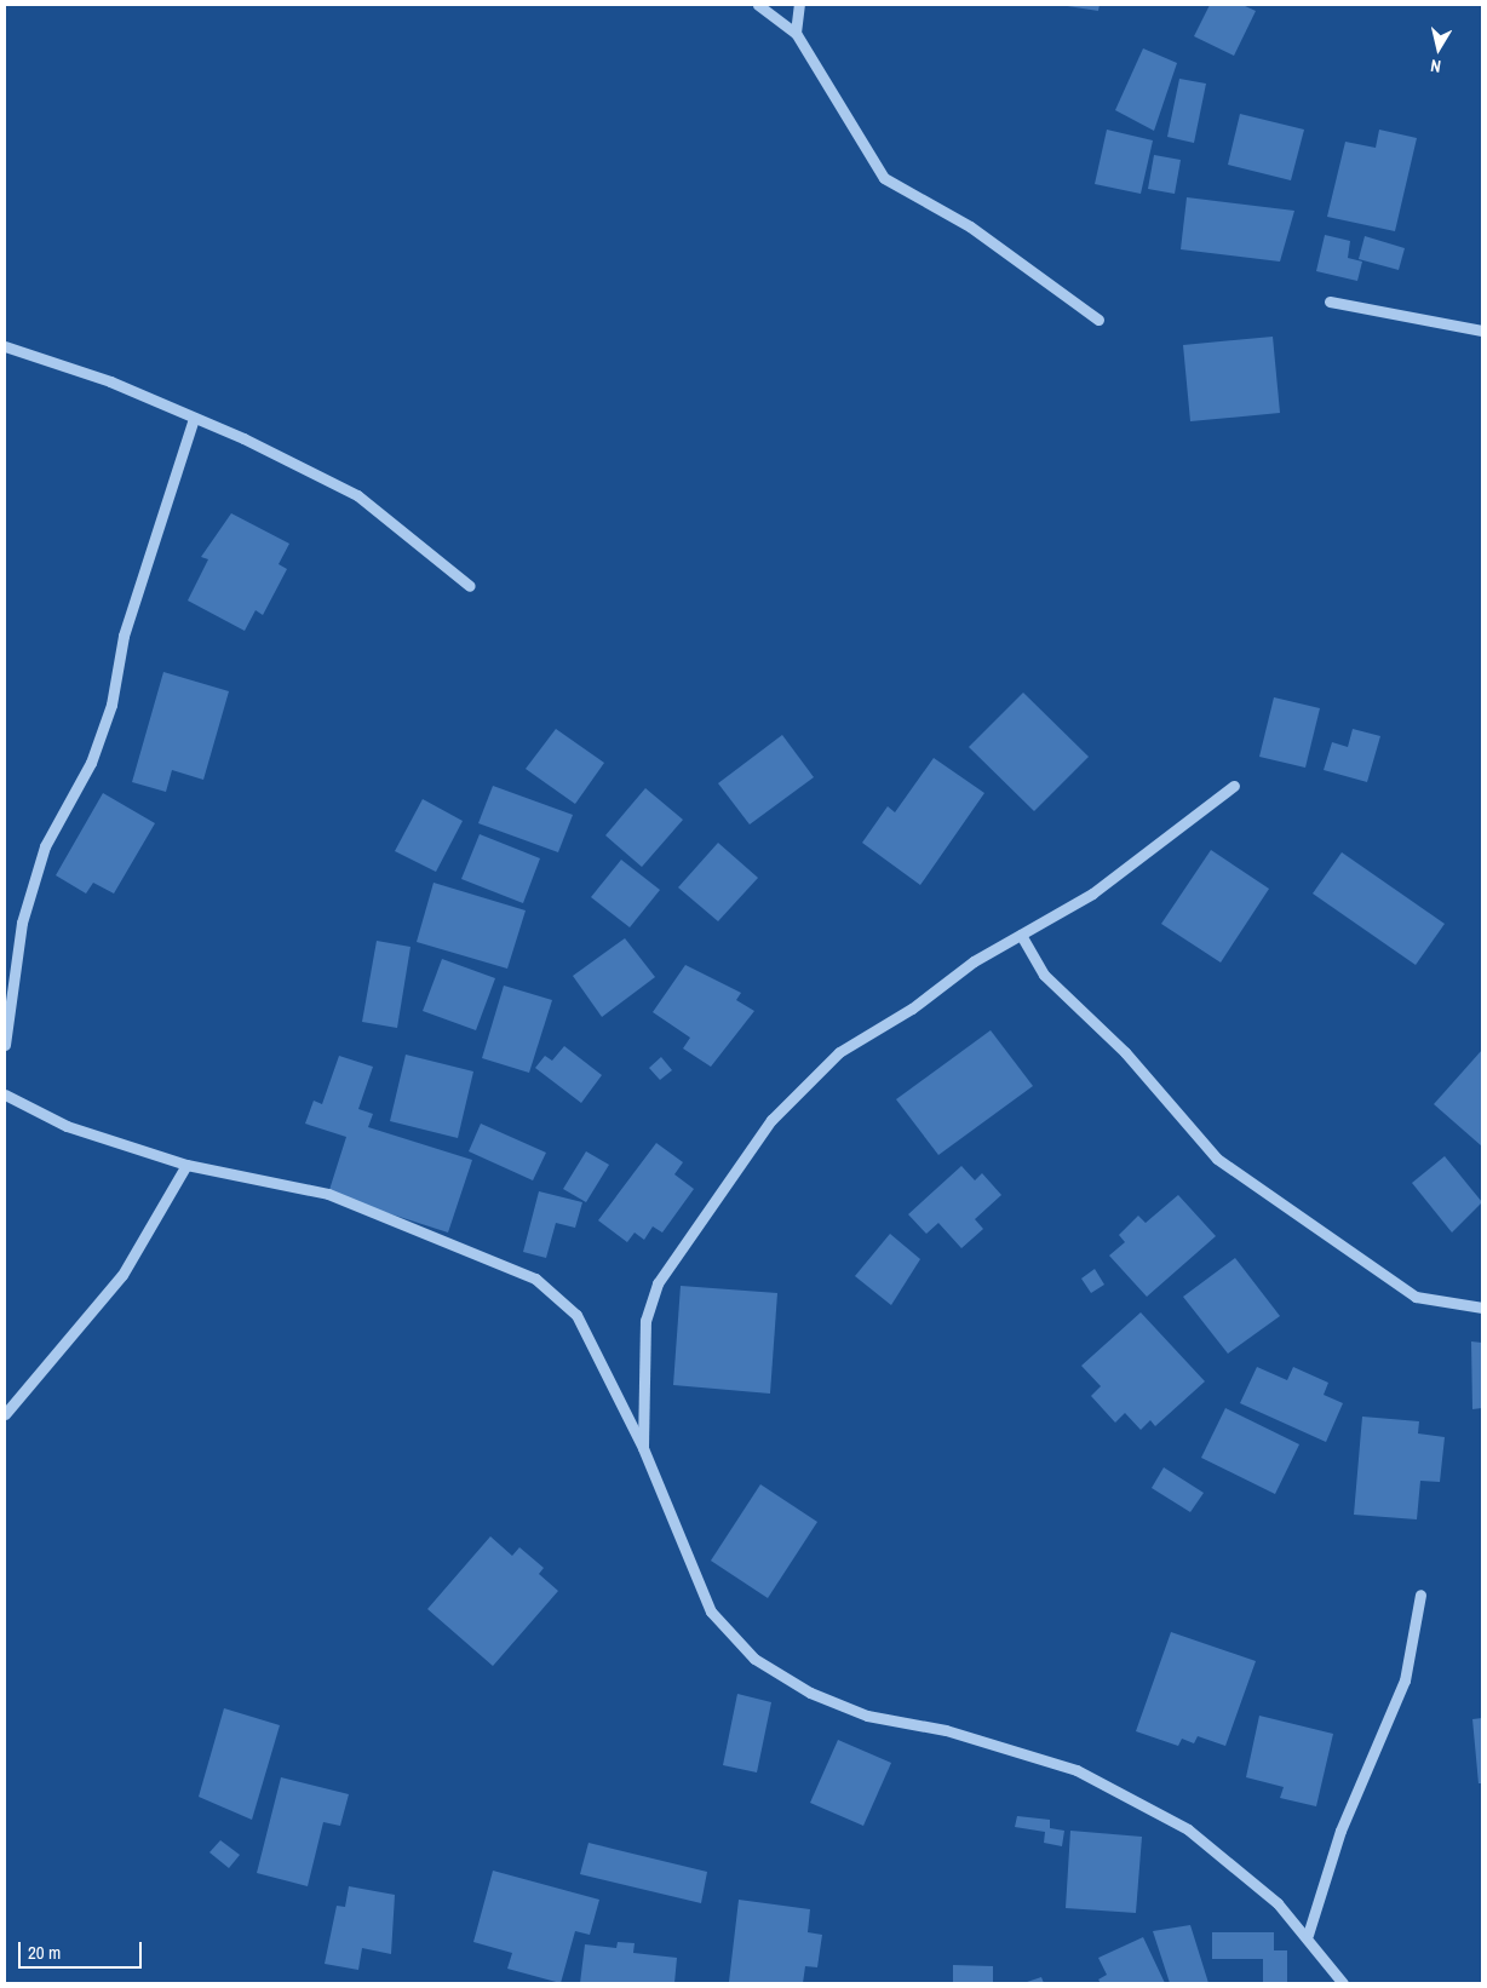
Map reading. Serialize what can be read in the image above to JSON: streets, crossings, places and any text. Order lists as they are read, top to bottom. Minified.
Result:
{"scale_bar":"20 m","north":"bottom"}
